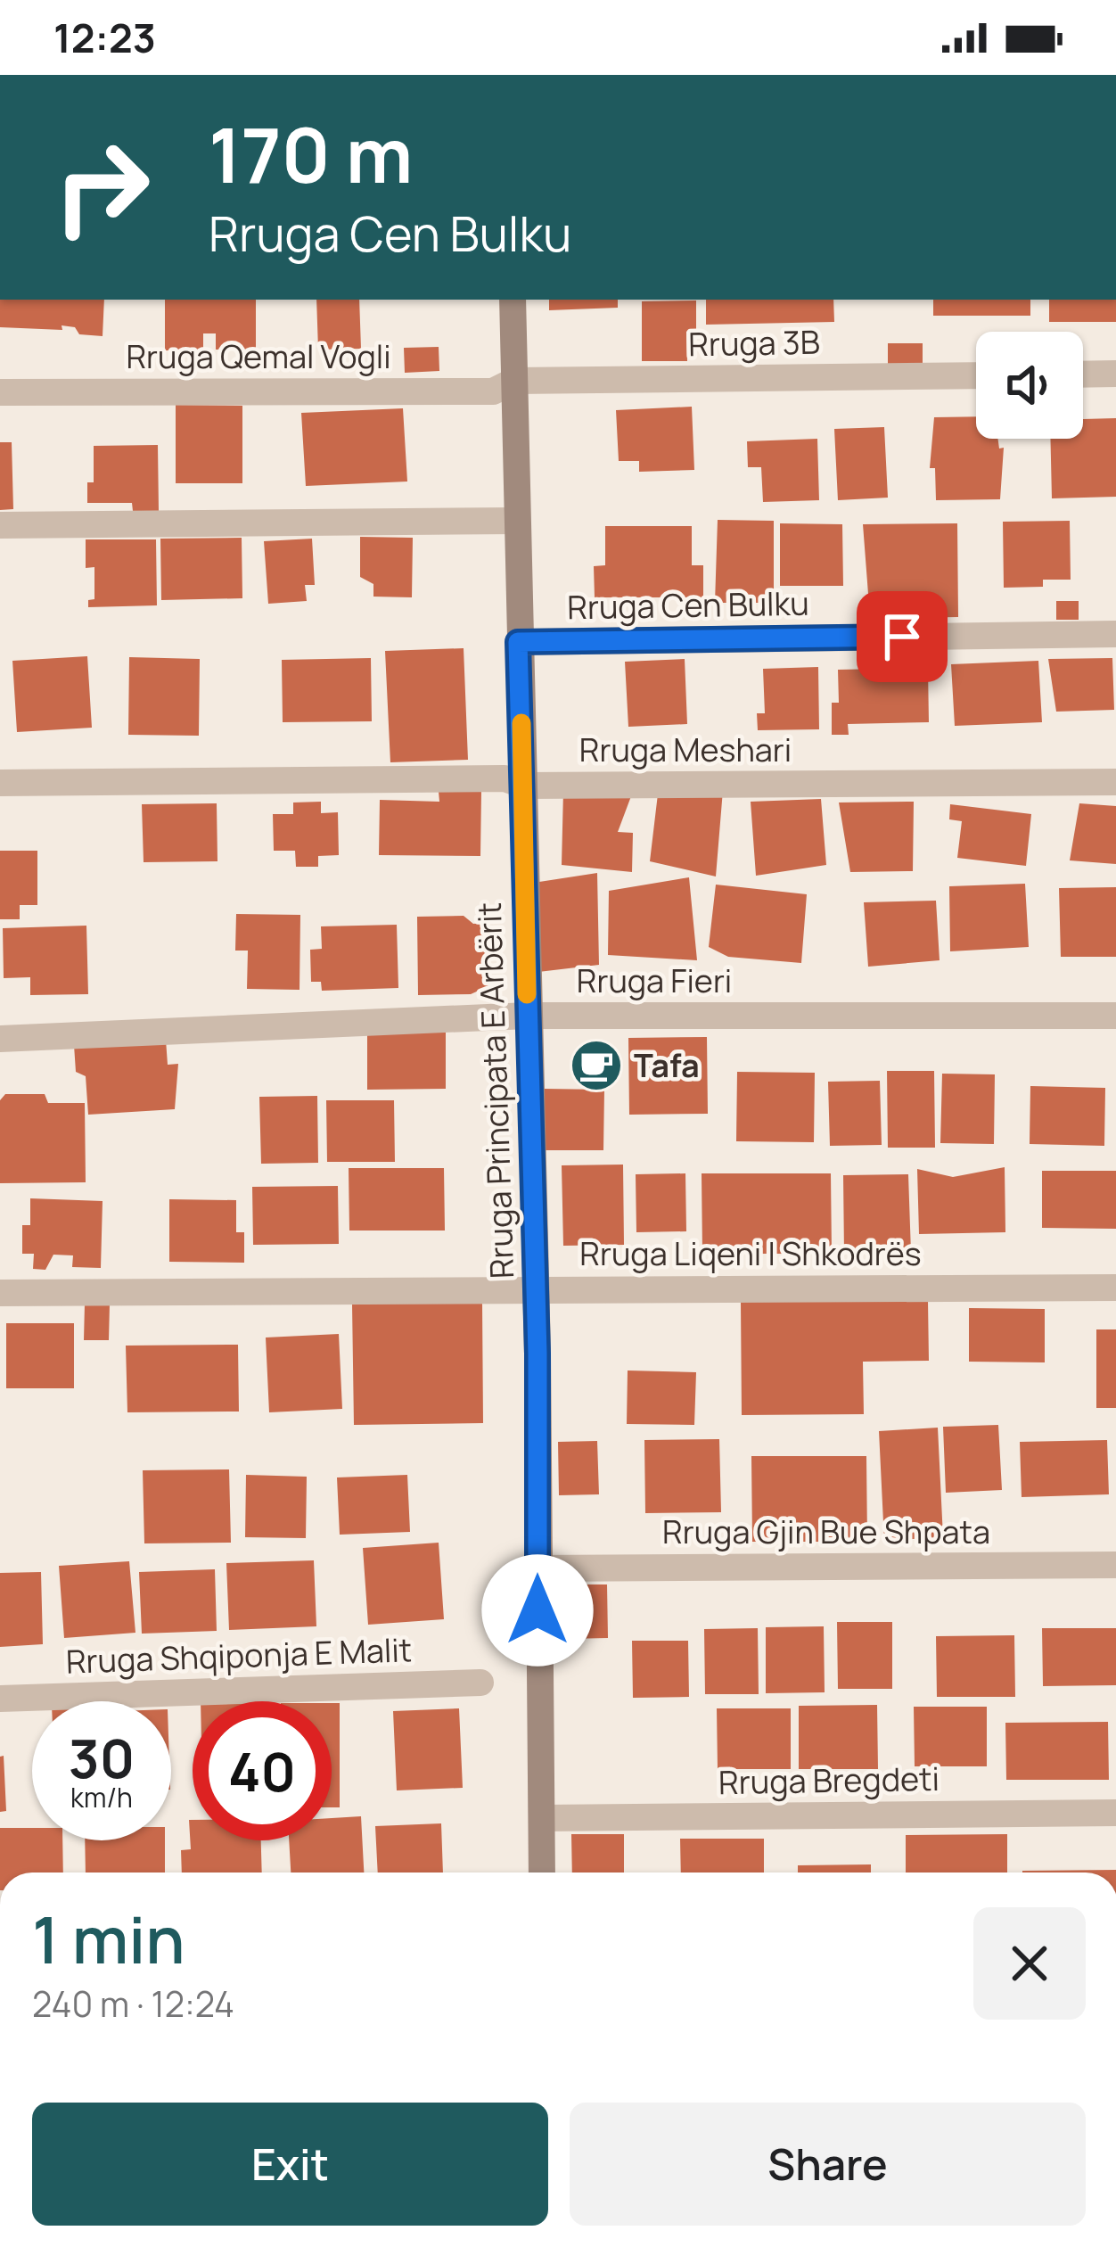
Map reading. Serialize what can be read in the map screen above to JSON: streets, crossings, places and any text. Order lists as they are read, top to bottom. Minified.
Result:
{"streets":{"street":["Rruga 3B","Rruga Qemal Vogli","Rruga Cen Bulku","Rruga Meshari","Rruga Fieri","Rruga Principata E Arbërit","Rruga Liqeni I Shkodrës","Rruga Gjin Bue Shpata","Rruga Shqiponja E Malit","Rruga Bregdeti"]},"crossings":[["Rruga 3B","Rruga Qemal Vogli"],["Rruga 3B","Rruga Principata E Arbërit"],["Rruga Qemal Vogli","Rruga Principata E Arbërit"],["Rruga Cen Bulku","Rruga Principata E Arbërit"],["Rruga Meshari","Rruga Principata E Arbërit"],["Rruga Fieri","Rruga Principata E Arbërit"],["Rruga Principata E Arbërit","Rruga Liqeni I Shkodrës"],["Rruga Principata E Arbërit","Rruga Gjin Bue Shpata"],["Rruga Principata E Arbërit","Rruga Bregdeti"]],"places":{"cafe":["Tafa"]},"page":{"status":"12:23","turn":["170 m","Rruga Cen Bulku"],"speed":"30 km/h","limit":"40","heading":["1 min","240 m · 12:24"],"buttons":["Exit","Share"]}}
